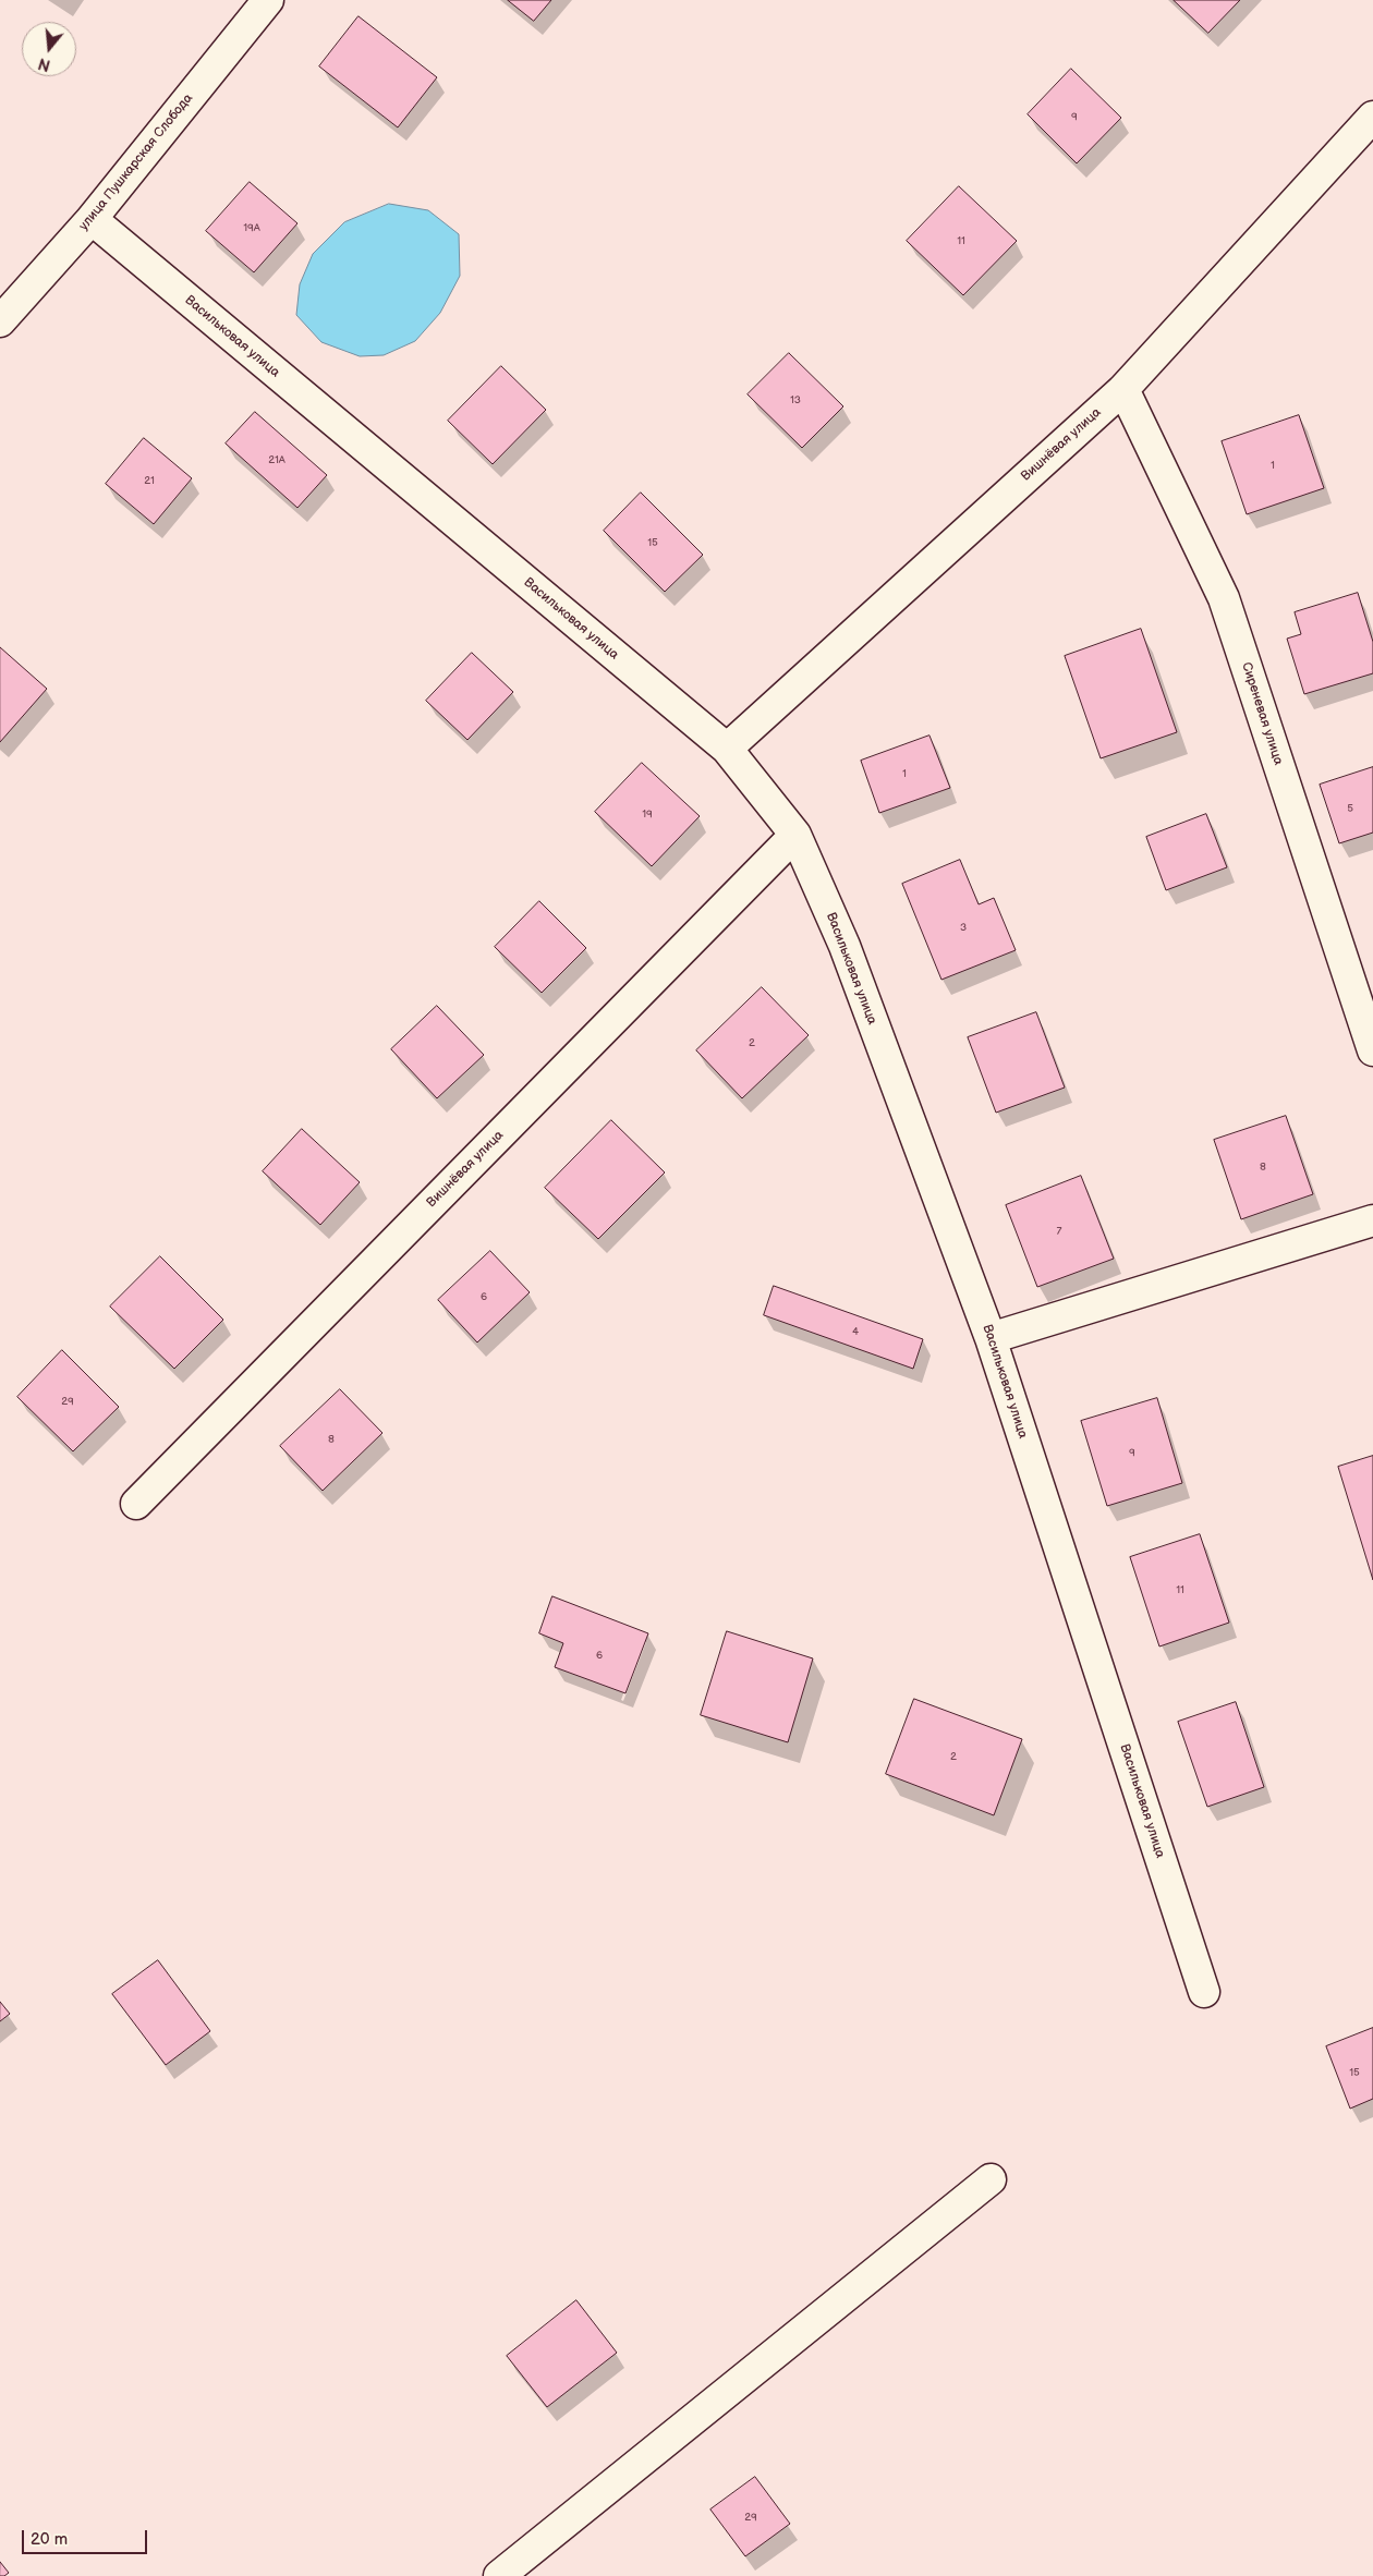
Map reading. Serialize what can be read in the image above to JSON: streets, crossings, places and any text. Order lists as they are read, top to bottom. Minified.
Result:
{"streets":{"street":["улица Пушкарская Слобода","Васильковая улица","Вишнёвая улица","Сиреневая улица"]},"crossings":[["улица Пушкарская Слобода","Васильковая улица"],["Васильковая улица","Вишнёвая улица"],["Вишнёвая улица","Сиреневая улица"]],"house_numbers":["9","19А","11","13","21А","1","21","15","1","5","19","3","2","8","7","6","4","29","8","9","11","6","2","15","29"],"scale_bar":"20 m","north":"bottom"}
